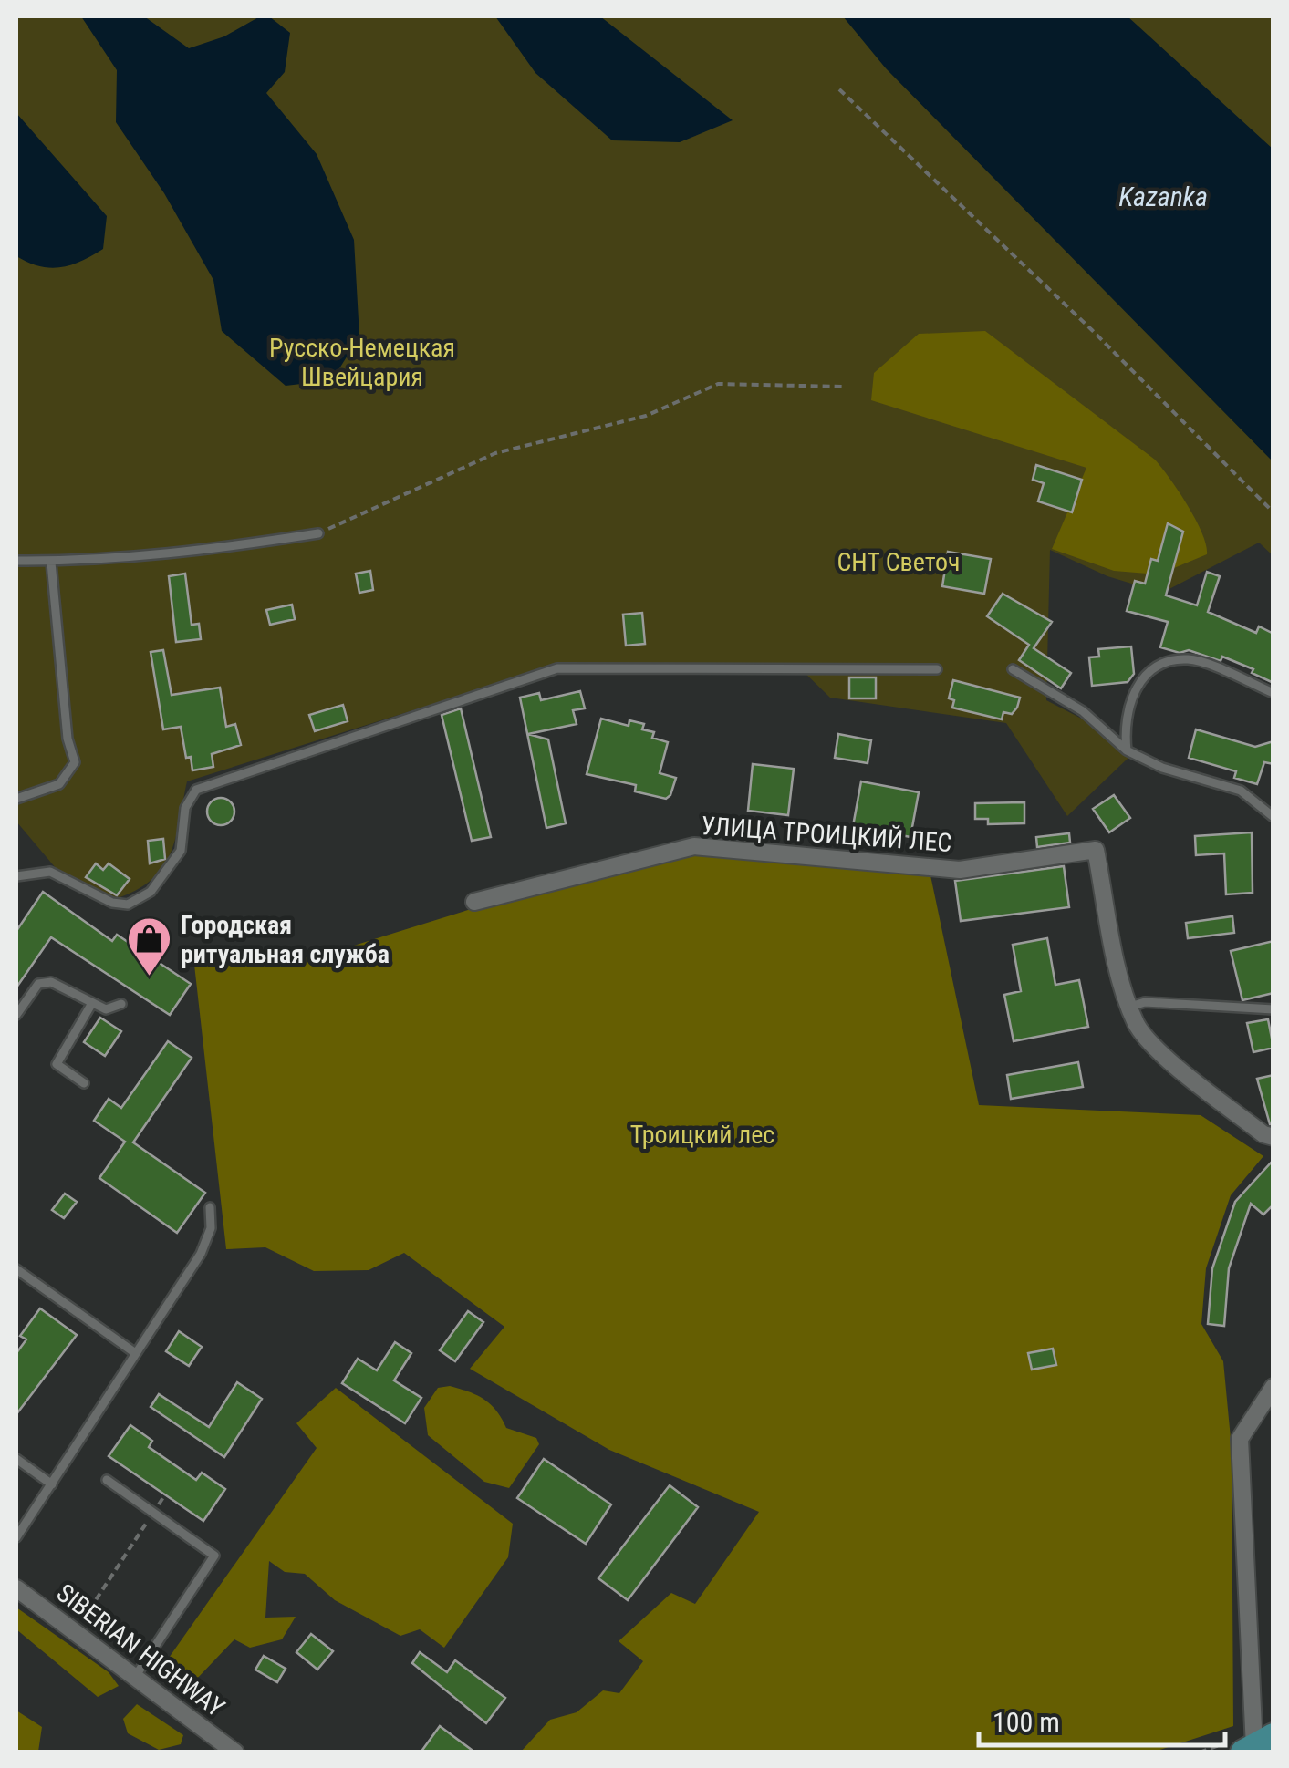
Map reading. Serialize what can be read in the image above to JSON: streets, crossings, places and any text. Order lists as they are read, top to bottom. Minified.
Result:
{"streets":{"street":["УЛИЦА ТРОИЦКИЙ ЛЕС","SIBERIAN HIGHWAY"]},"water":["Kazanka"],"parks":["Русско-Немецкая Швейцария","СНТ Светоч","Троицкий лес"],"places":{"shop":["Городская ритуальная служба"]},"scale_bar":"100 m"}
